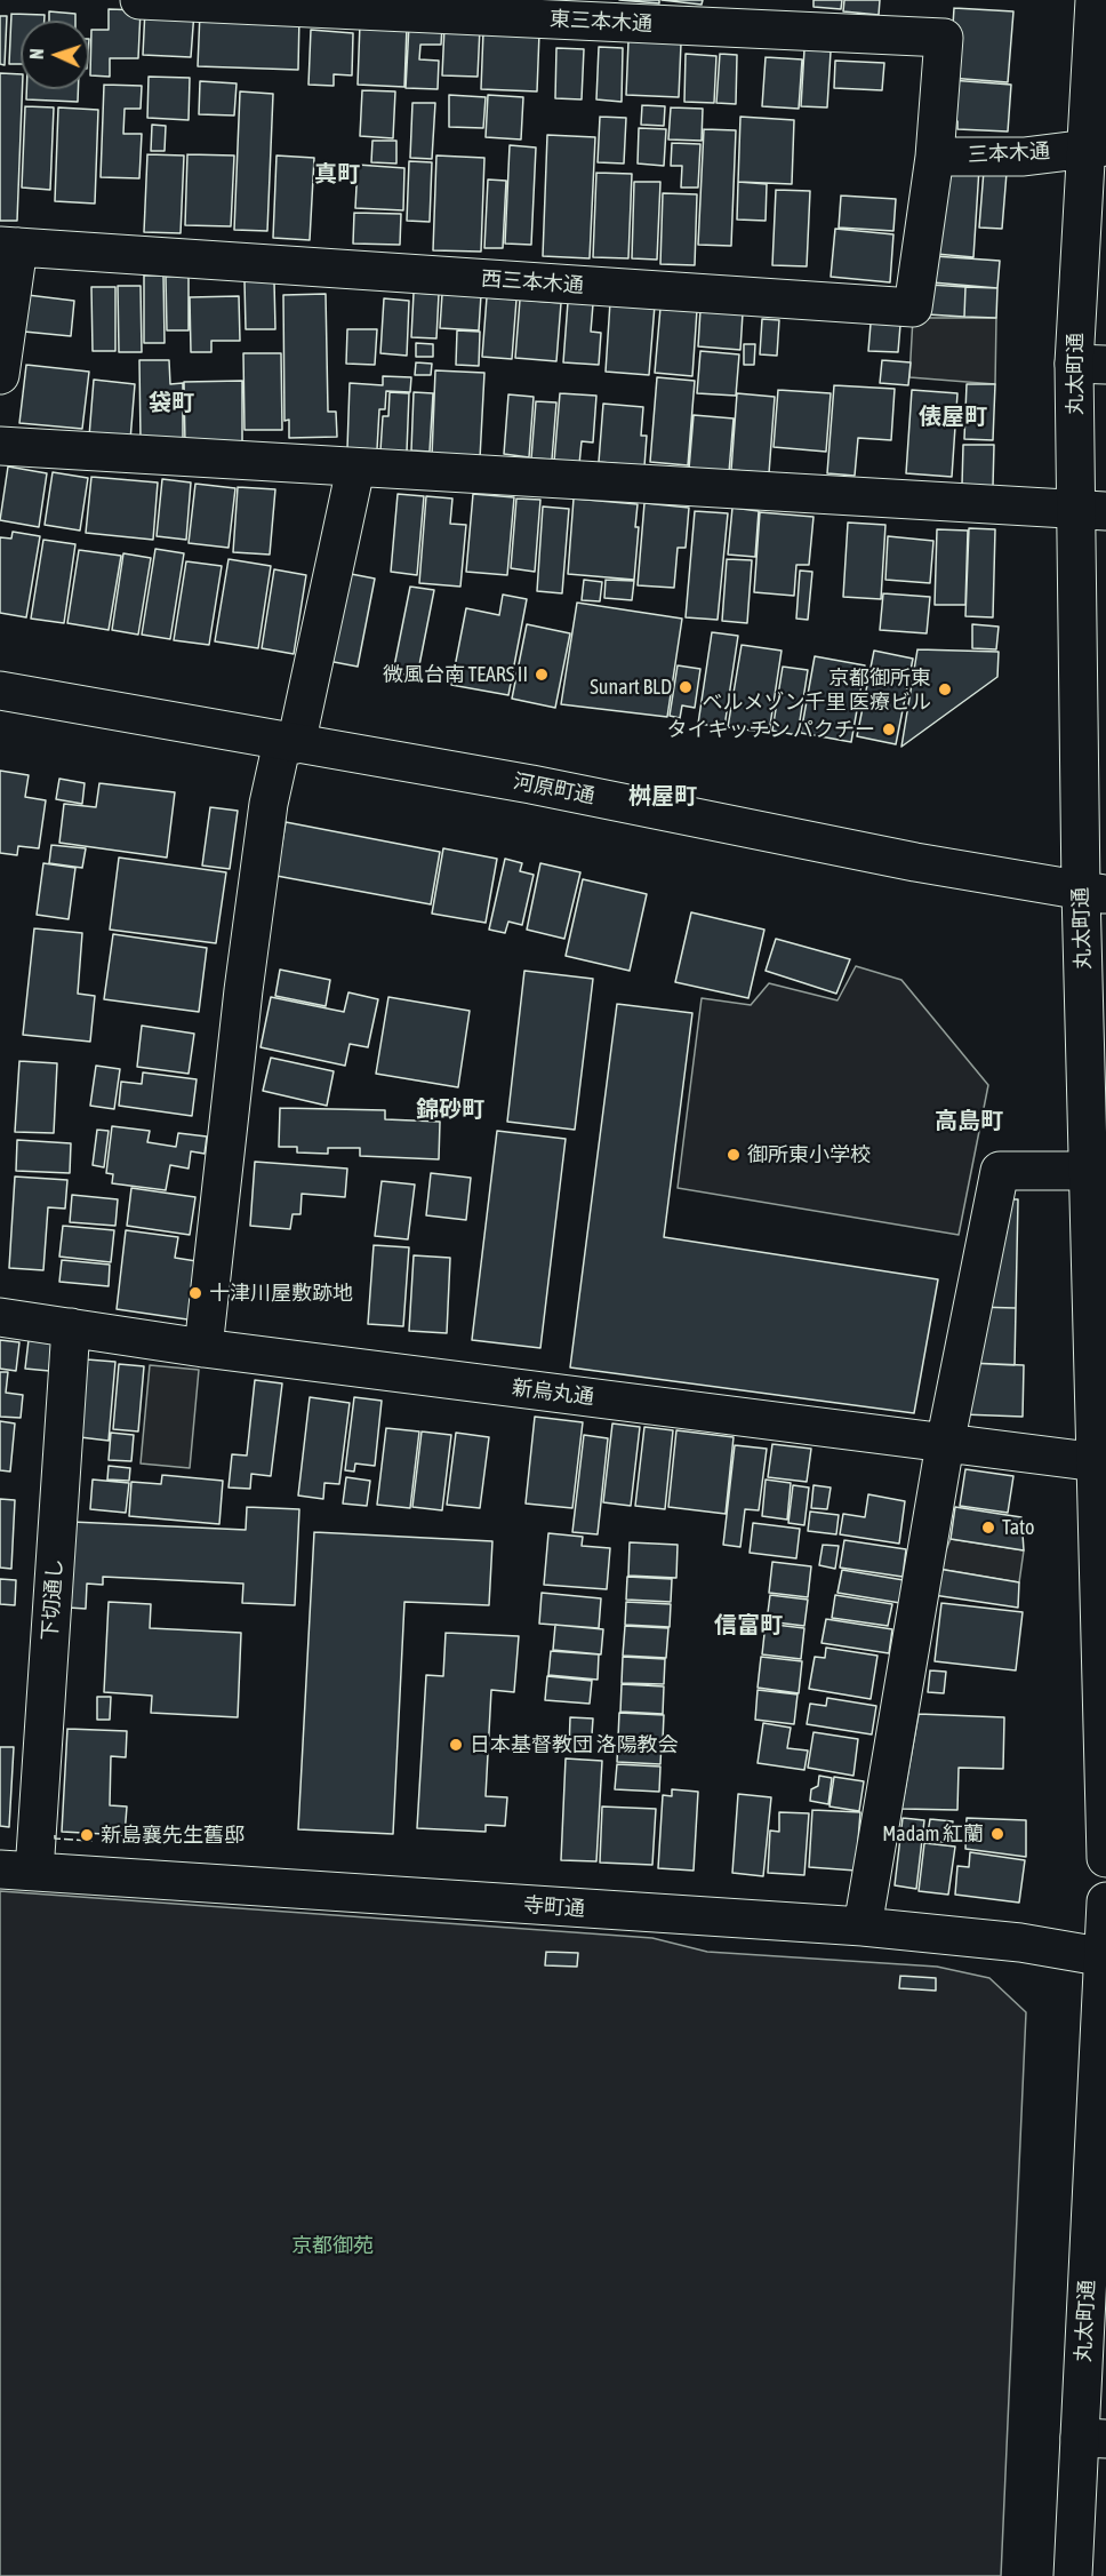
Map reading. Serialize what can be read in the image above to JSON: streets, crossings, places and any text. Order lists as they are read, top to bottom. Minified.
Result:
{"streets":{"street":["東三本木通","三本木通","西三本木通","丸太町通","河原町通","新烏丸通","下切通し","寺町通"]},"crossings":[["東三本木通","三本木通"],["東三本木通","西三本木通"],["三本木通","西三本木通"],["三本木通","丸太町通"],["丸太町通","河原町通"],["丸太町通","新烏丸通"],["丸太町通","寺町通"],["新烏丸通","下切通し"],["下切通し","寺町通"]],"districts":["真町","袋町","俵屋町","桝屋町","錦砂町","高島町","信富町"],"parks":["京都御苑"],"places":["微風台南 TEARS II","Sunart BLD","京都御所東 ベルメゾン千里 医療ビル","タイキッチン パクチー","御所東小学校","十津川屋敷跡地","Tato","日本基督教団 洛陽教会","Madam 紅蘭","新島襄先生舊邸"],"north":"left"}
